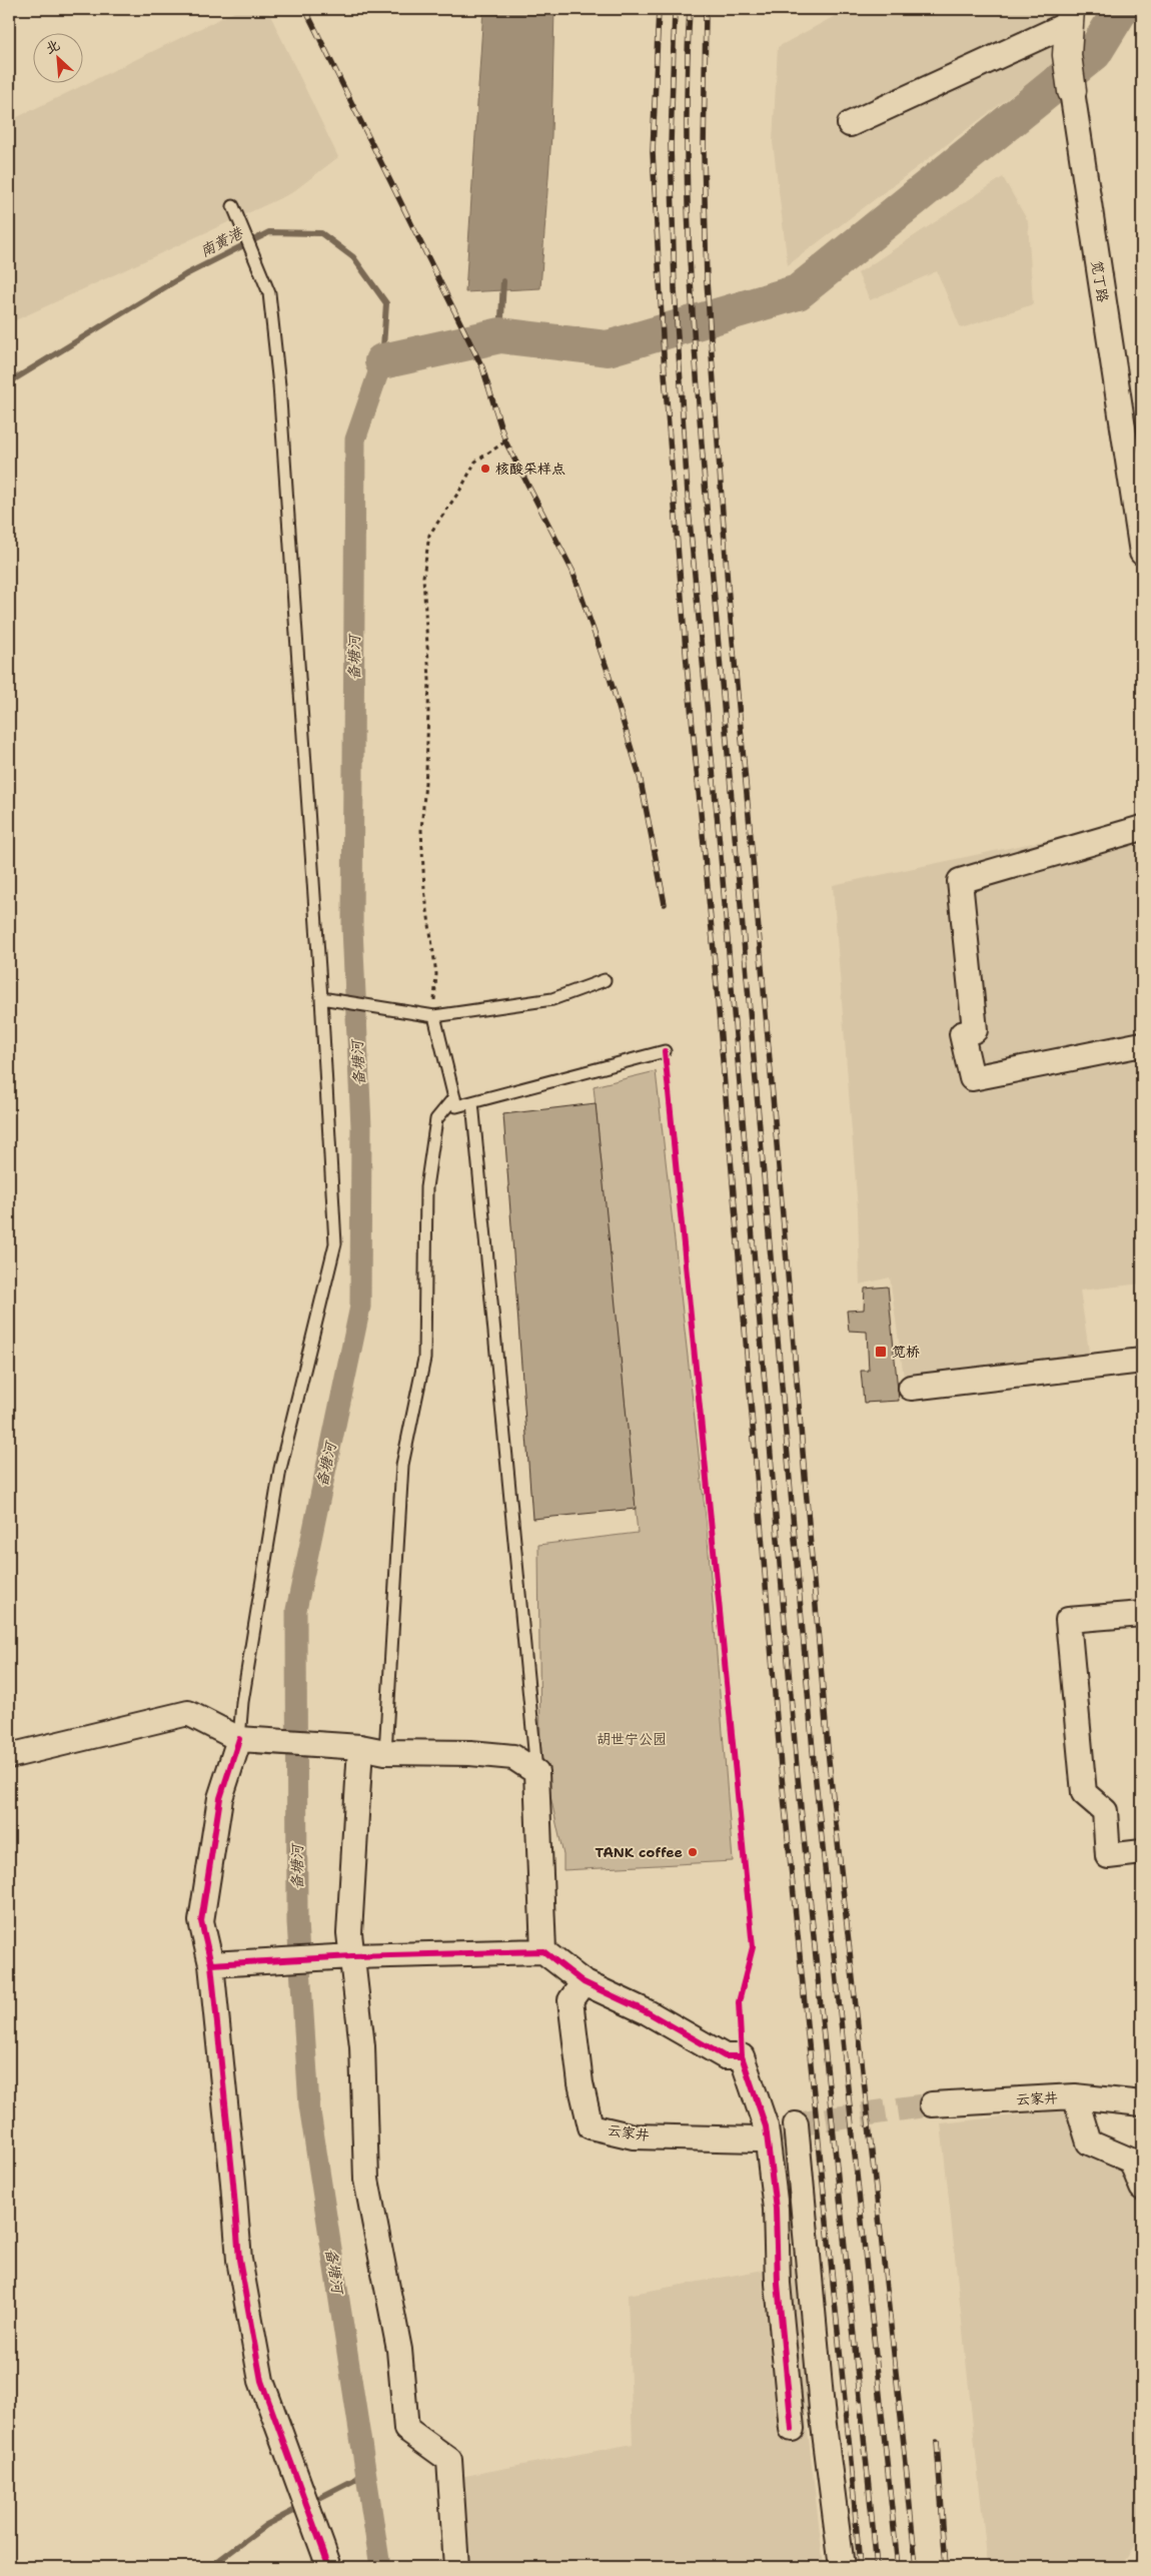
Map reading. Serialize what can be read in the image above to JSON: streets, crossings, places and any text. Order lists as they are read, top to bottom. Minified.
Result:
{"streets":{"street":["笕丁路","云家井"]},"water":["南黄港","备塘河"],"parks":["胡世宁公园"],"places":{"other":["核酸采样点","TANK coffee"],"transit":["笕桥"]},"north":"top left"}
